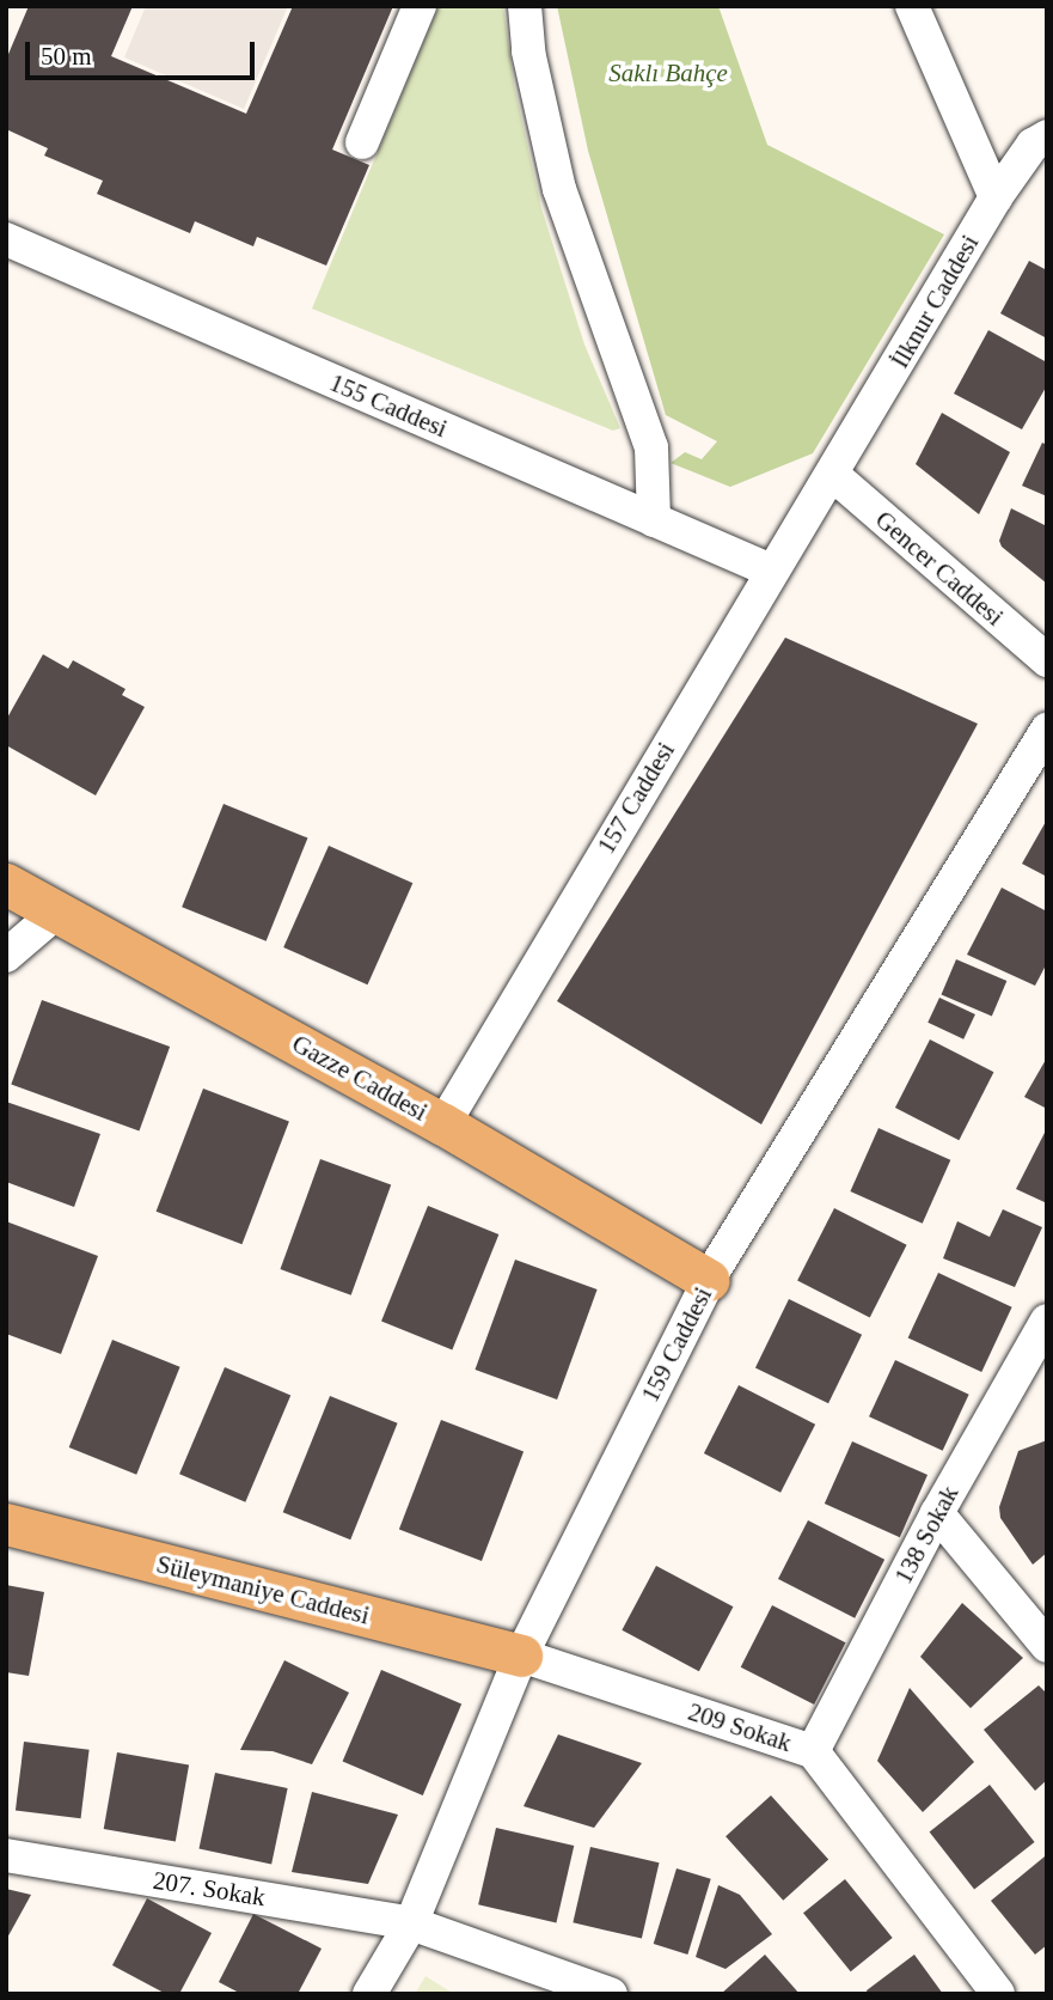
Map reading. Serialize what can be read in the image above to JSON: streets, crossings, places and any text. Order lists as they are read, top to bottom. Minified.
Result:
{"streets":{"main road":["Gazze Caddesi","Süleymaniye Caddesi"],"street":["İlknur Caddesi","155 Caddesi","Gencer Caddesi","157 Caddesi","159 Caddesi","138 Sokak","209 Sokak","207. Sokak"]},"crossings":[["İlknur Caddesi","Gencer Caddesi"],["İlknur Caddesi","157 Caddesi"],["155 Caddesi","157 Caddesi"],["Gencer Caddesi","157 Caddesi"],["157 Caddesi","Gazze Caddesi"],["Gazze Caddesi","159 Caddesi"],["159 Caddesi","Süleymaniye Caddesi"],["159 Caddesi","209 Sokak"],["159 Caddesi","207. Sokak"],["138 Sokak","209 Sokak"],["Süleymaniye Caddesi","209 Sokak"]],"parks":["Saklı Bahçe"],"scale_bar":"50 m"}
